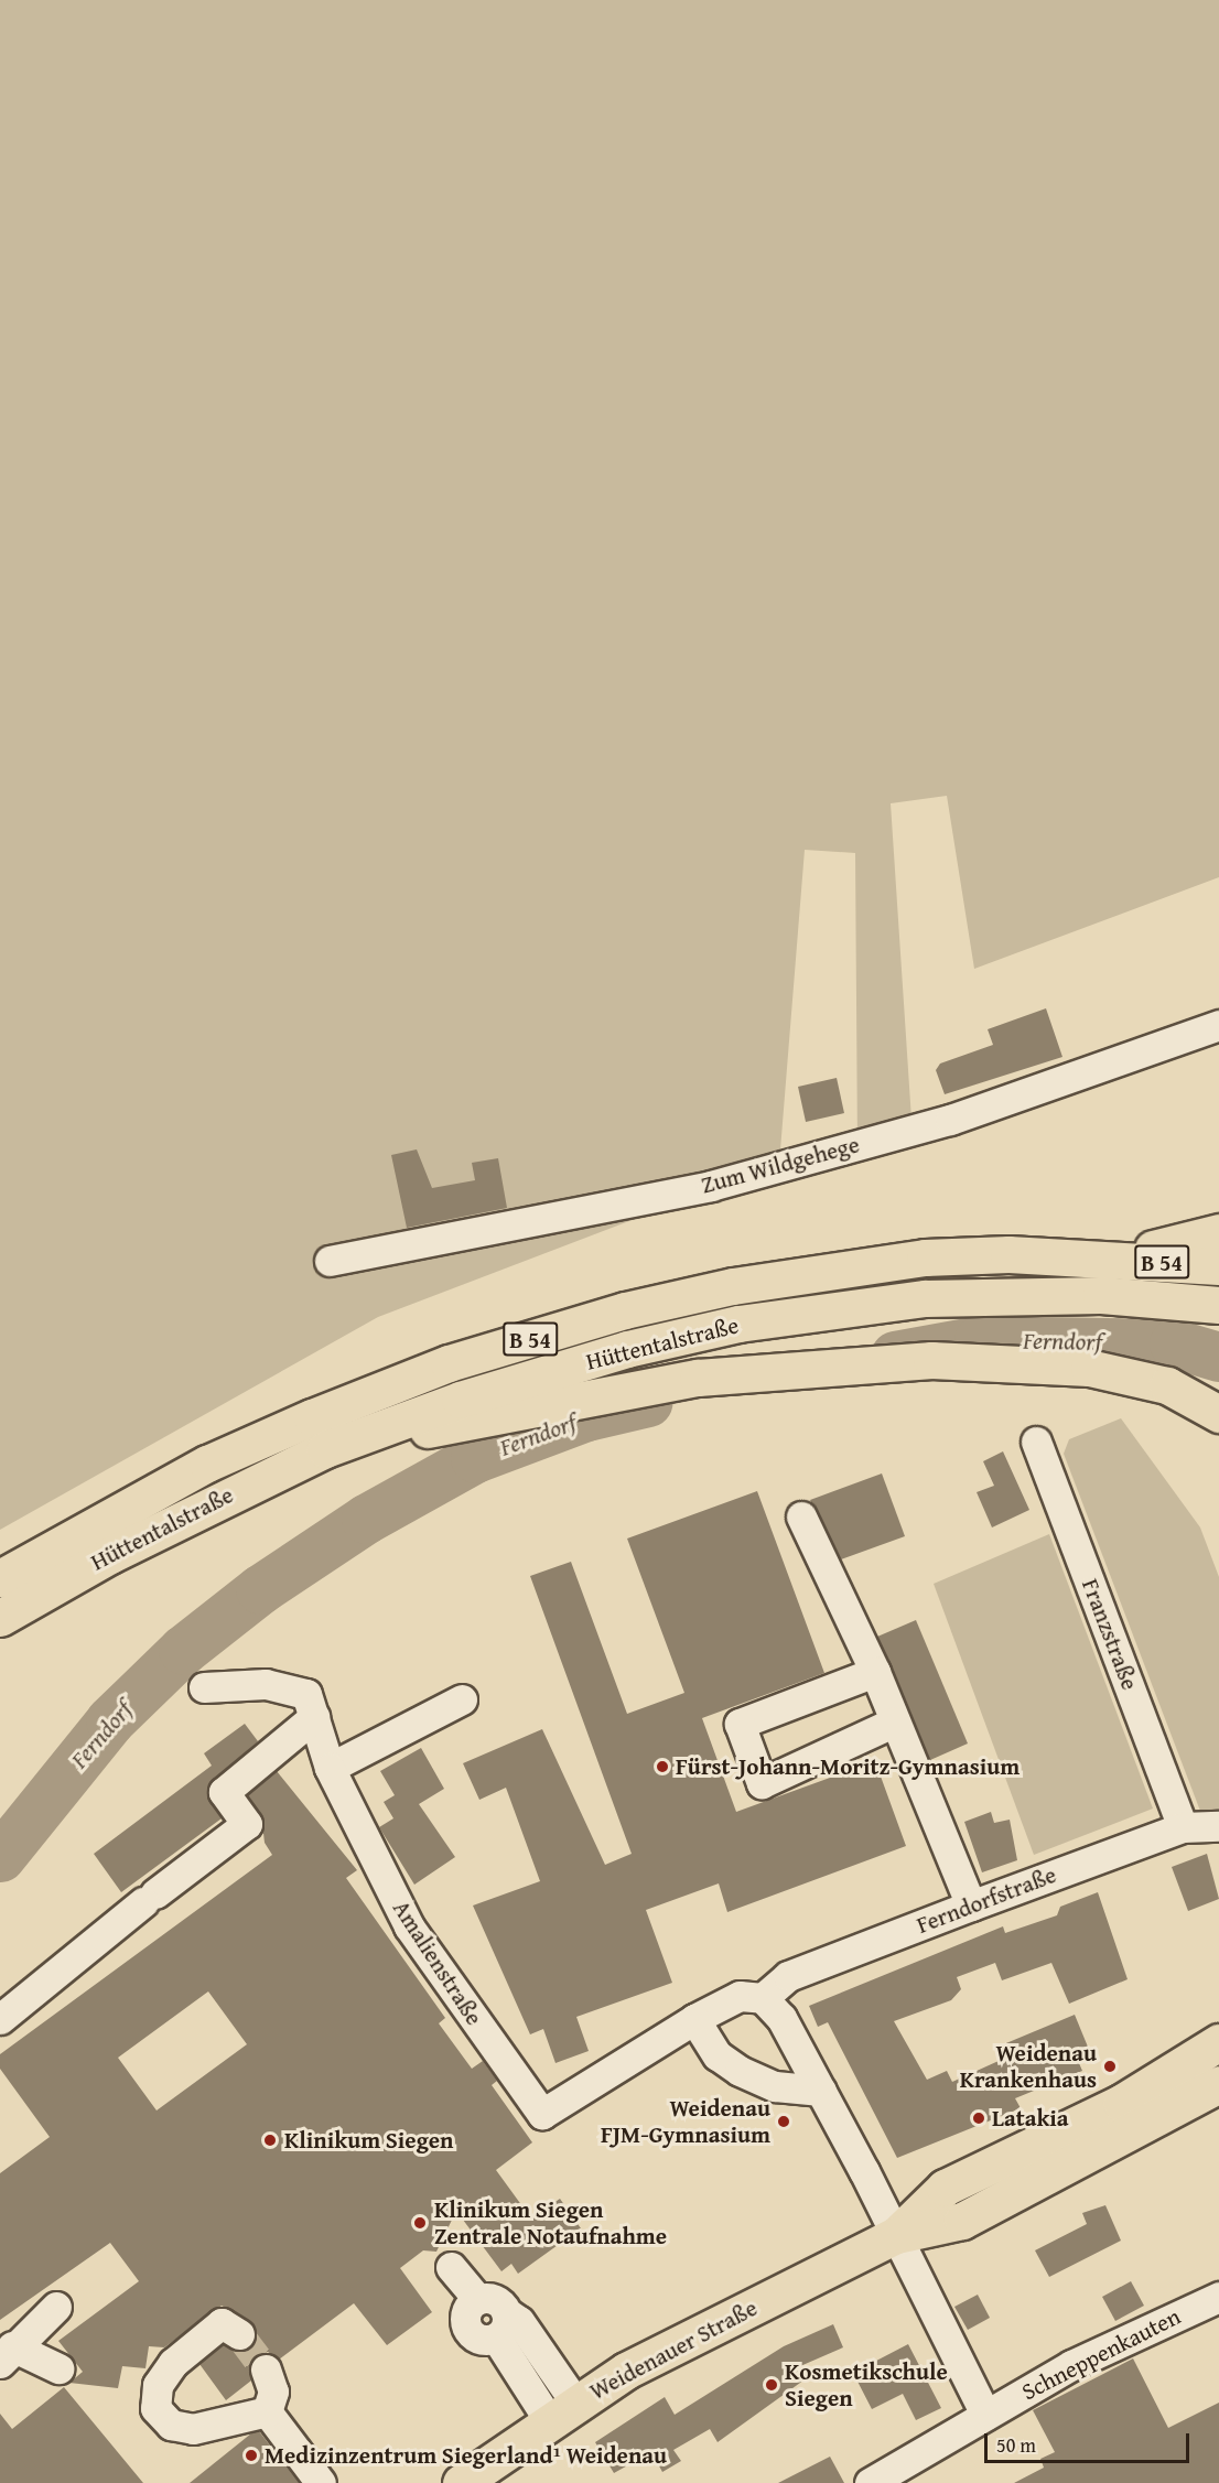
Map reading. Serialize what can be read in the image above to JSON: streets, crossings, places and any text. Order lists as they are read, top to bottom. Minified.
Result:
{"streets":{"main road":["B 54","Hüttentalstraße","Weidenauer Straße"],"street":["Zum Wildgehege","Franzstraße","Ferndorfstraße","Amalienstraße","Schneppenkauten"]},"crossings":[["Franzstraße","Ferndorfstraße"]],"water":["Ferndorf"],"places":["Fürst-Johann-Moritz-Gymnasium","Weidenau Krankenhaus","Latakia","Weidenau FJM-Gymnasium","Klinikum Siegen","Klinikum Siegen Zentrale Notaufnahme","Kosmetikschule Siegen","Medizinzentrum Siegerland¹ Weidenau"],"scale_bar":"50 m"}
